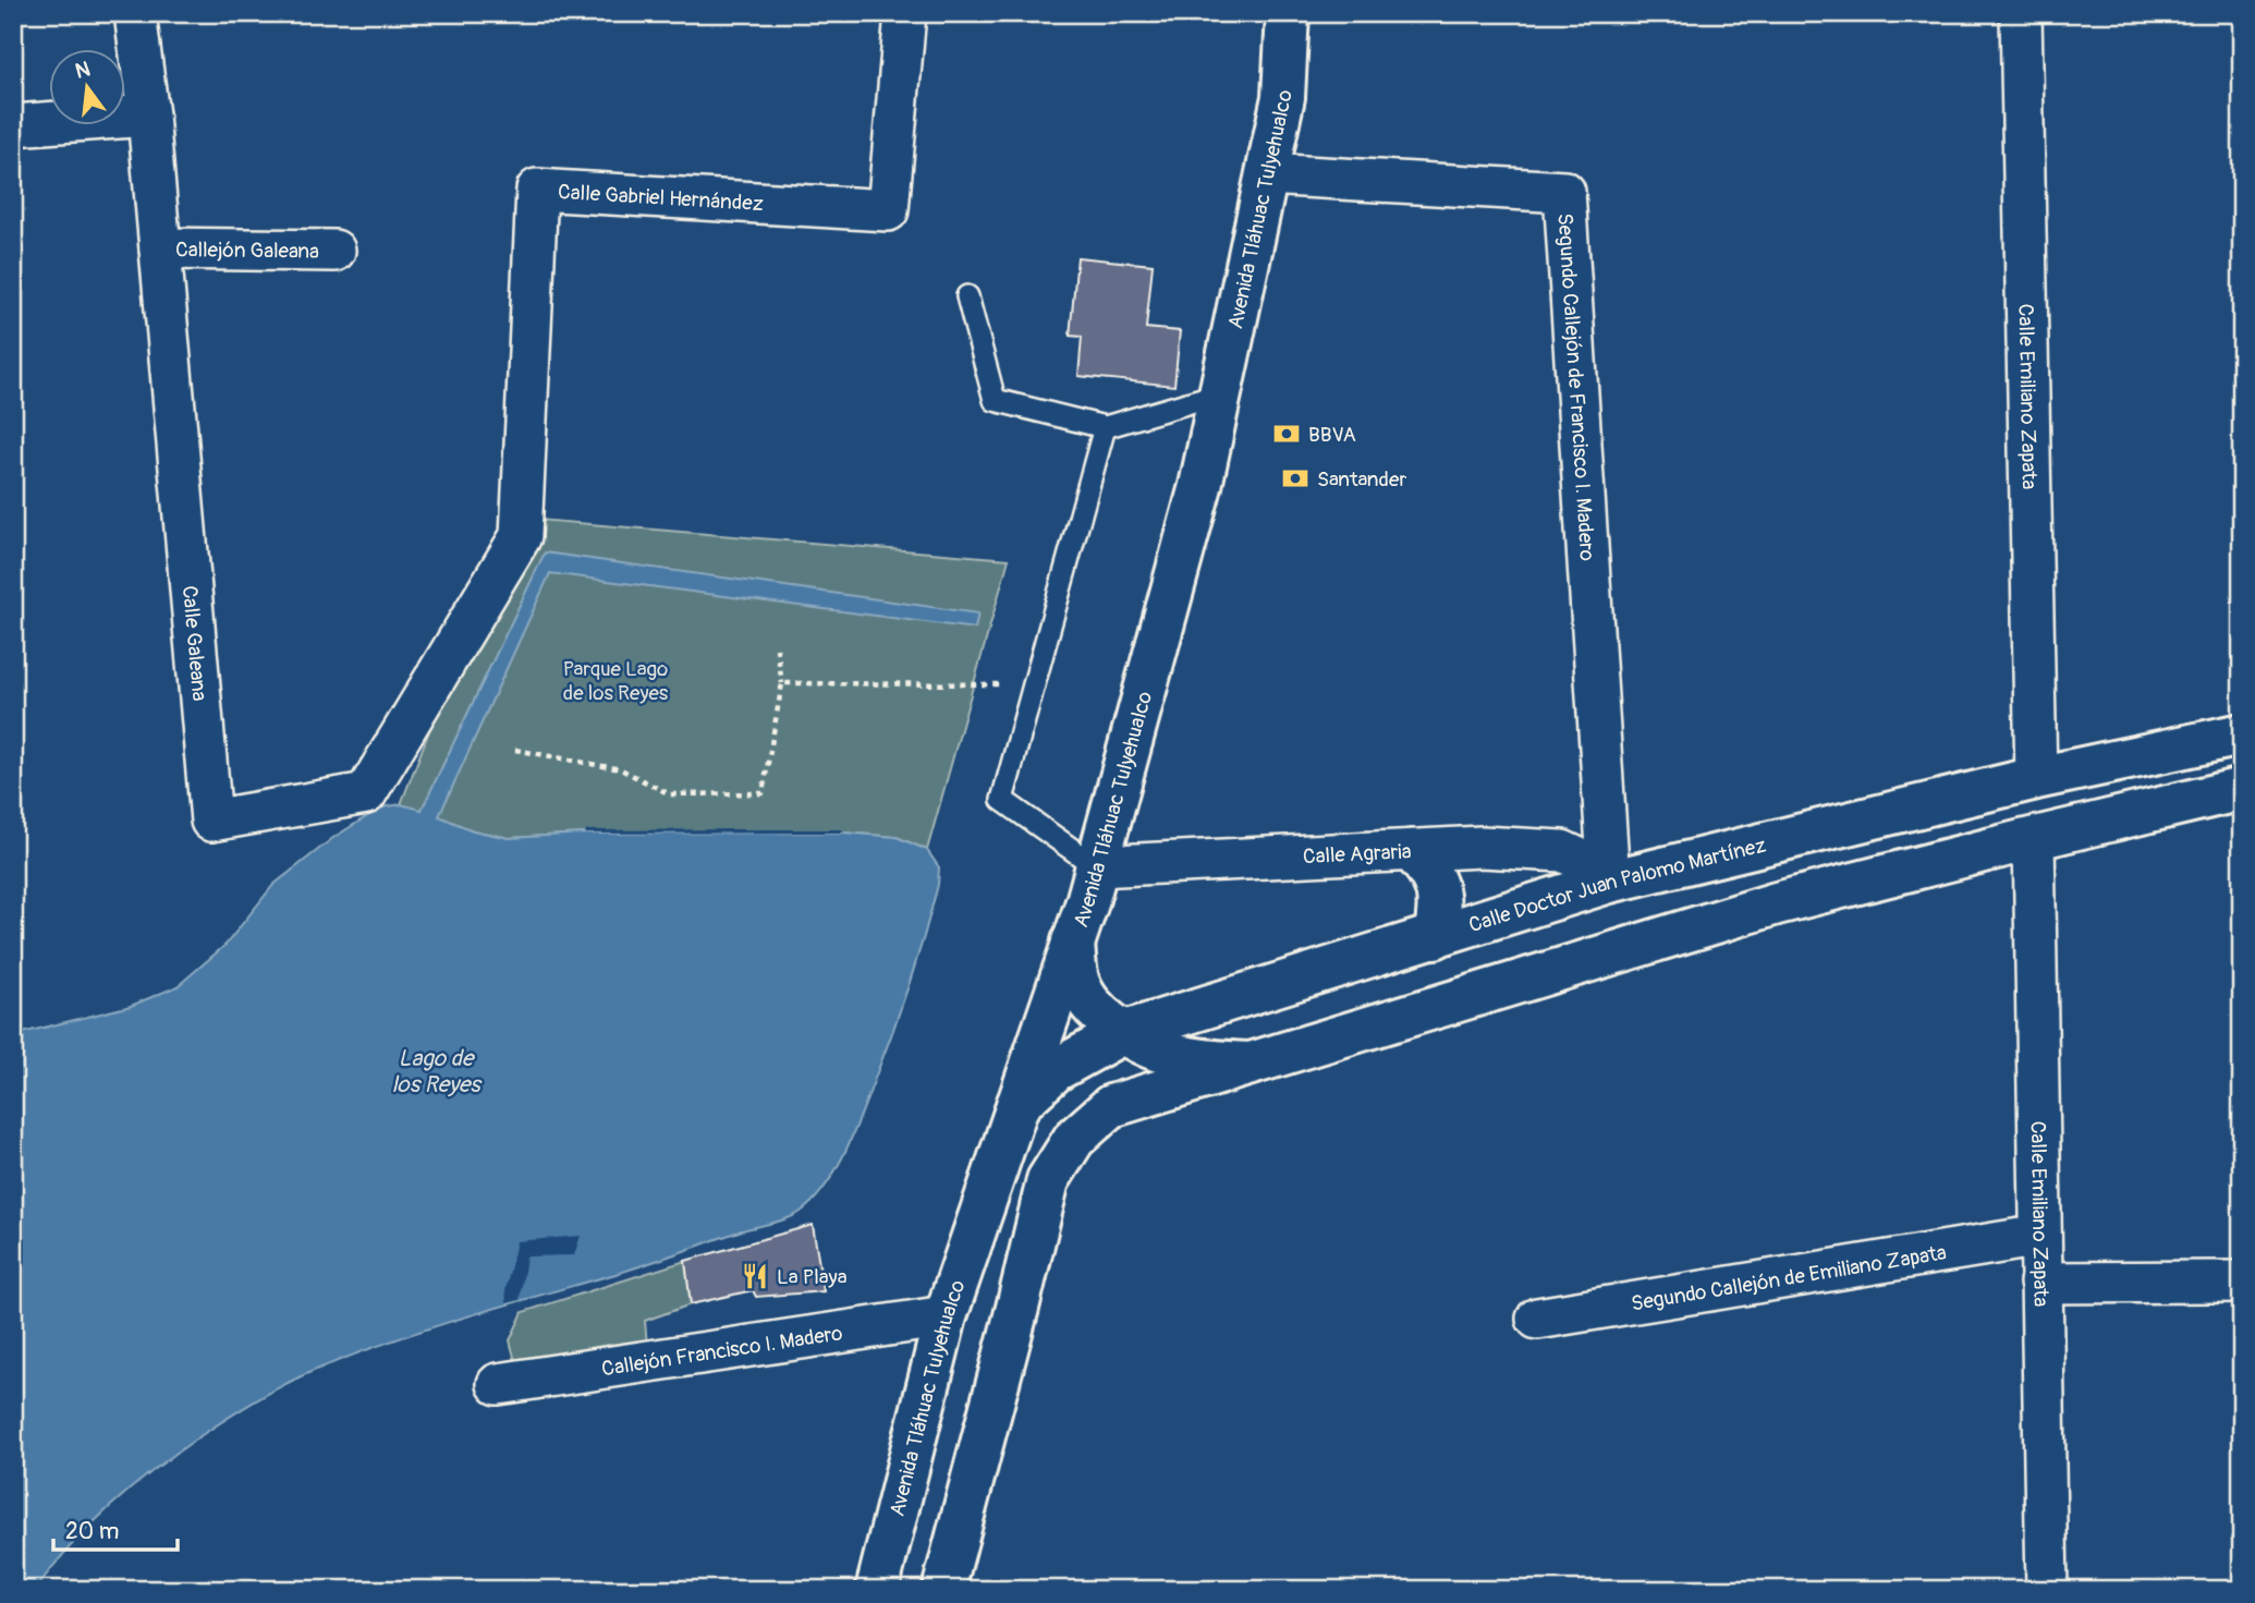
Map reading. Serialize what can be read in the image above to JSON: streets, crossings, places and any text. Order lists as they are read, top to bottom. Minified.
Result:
{"streets":{"street":["Calle Gabriel Hernández","Avenida Tláhuac Tulyehualco","Callejón Galeana","Segundo Callejón de Francisco I. Madero","Calle Emiliano Zapata","Calle Galeana","Calle Agraria","Calle Doctor Juan Palomo Martínez","Segundo Callejón de Emiliano Zapata","Callejón Francisco I. Madero"]},"crossings":[["Calle Gabriel Hernández","Calle Galeana"],["Avenida Tláhuac Tulyehualco","Segundo Callejón de Francisco I. Madero"],["Avenida Tláhuac Tulyehualco","Calle Agraria"],["Avenida Tláhuac Tulyehualco","Calle Doctor Juan Palomo Martínez"],["Avenida Tláhuac Tulyehualco","Callejón Francisco I. Madero"],["Callejón Galeana","Calle Galeana"],["Segundo Callejón de Francisco I. Madero","Calle Agraria"],["Segundo Callejón de Francisco I. Madero","Calle Doctor Juan Palomo Martínez"],["Calle Emiliano Zapata","Calle Doctor Juan Palomo Martínez"],["Calle Emiliano Zapata","Segundo Callejón de Emiliano Zapata"],["Calle Agraria","Calle Doctor Juan Palomo Martínez"]],"water":["Lago de los Reyes"],"parks":["Parque Lago de los Reyes"],"places":{"bank":["BBVA","Santander"],"restaurant":["La Playa"]},"scale_bar":"20 m","north":"top"}
